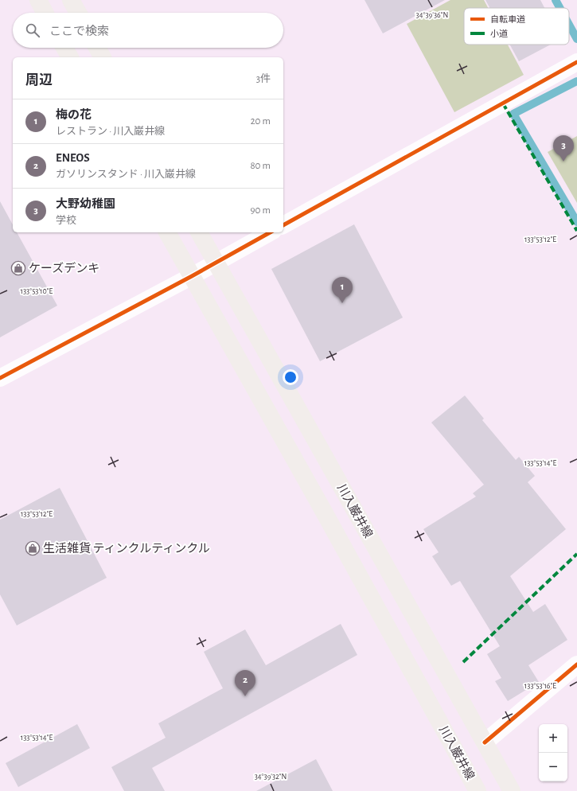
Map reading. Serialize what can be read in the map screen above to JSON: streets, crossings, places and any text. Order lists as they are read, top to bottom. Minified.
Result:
{"streets":{"main road":["川入巌井線"]},"places":{"shop":["ケーズデンキ","生活雑貨 ティンクルティンクル"]},"legend":["自転車道","小道"],"page":{"search":"ここで検索","heading":["周辺","3件"],"list":[{"mark":"1","name":"梅の花","note":"レストラン · 川入巌井線","value":"20 m"},{"mark":"2","name":"ENEOS","note":"ガソリンスタンド · 川入巌井線","value":"80 m"},{"mark":"3","name":"大野幼稚園","note":"学校","value":"90 m"}],"pins":["3","1","2"],"map_buttons":["+","−"]},"coordinates":["34°39'36\"N","133°53'12\"E","133°53'10\"E","133°53'14\"E","133°53'16\"E","34°39'32\"N"]}
